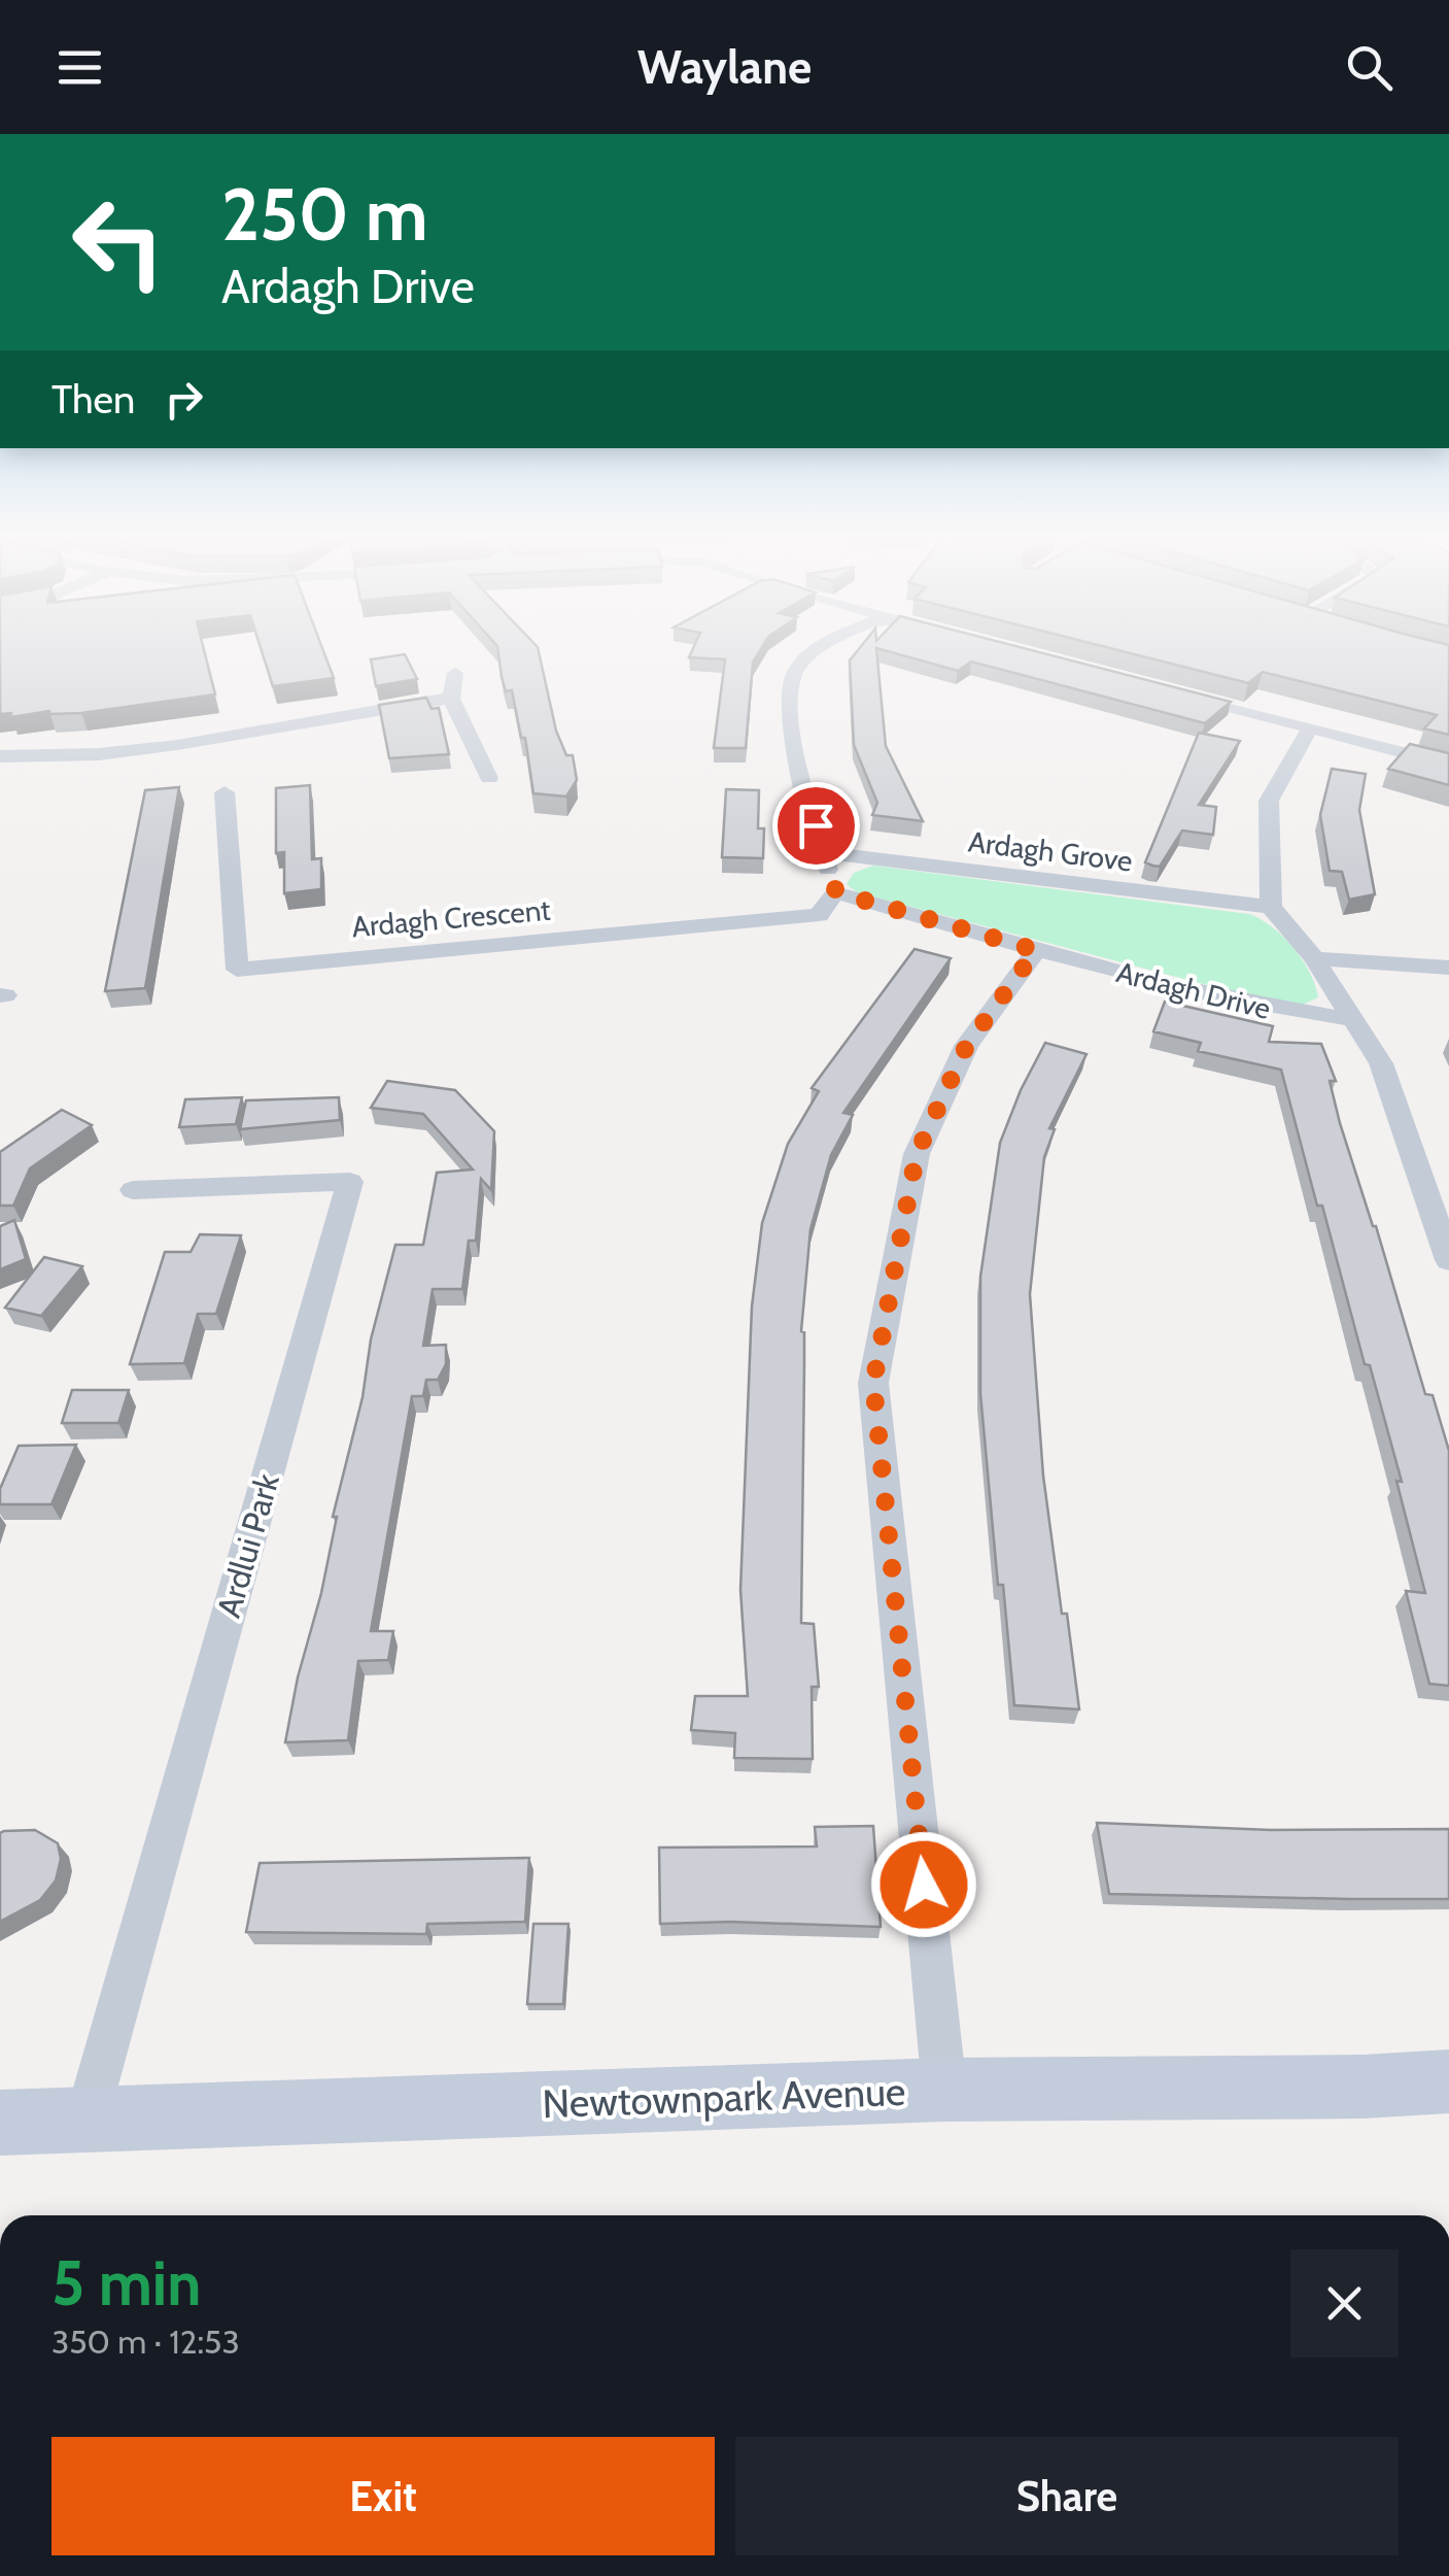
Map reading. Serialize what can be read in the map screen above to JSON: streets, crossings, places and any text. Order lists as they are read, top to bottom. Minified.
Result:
{"streets":{"main road":["Newtownpark Avenue"],"street":["Ardagh Grove","Ardagh Crescent","Ardagh Drive","Ardlui Park"]},"crossings":[["Ardagh Crescent","Ardagh Drive"],["Ardlui Park","Newtownpark Avenue"]],"page":{"header":"Waylane","turn":["250 m","Ardagh Drive"],"then":"Then","heading":["5 min","350 m · 12:53"],"buttons":["Exit","Share"]}}
